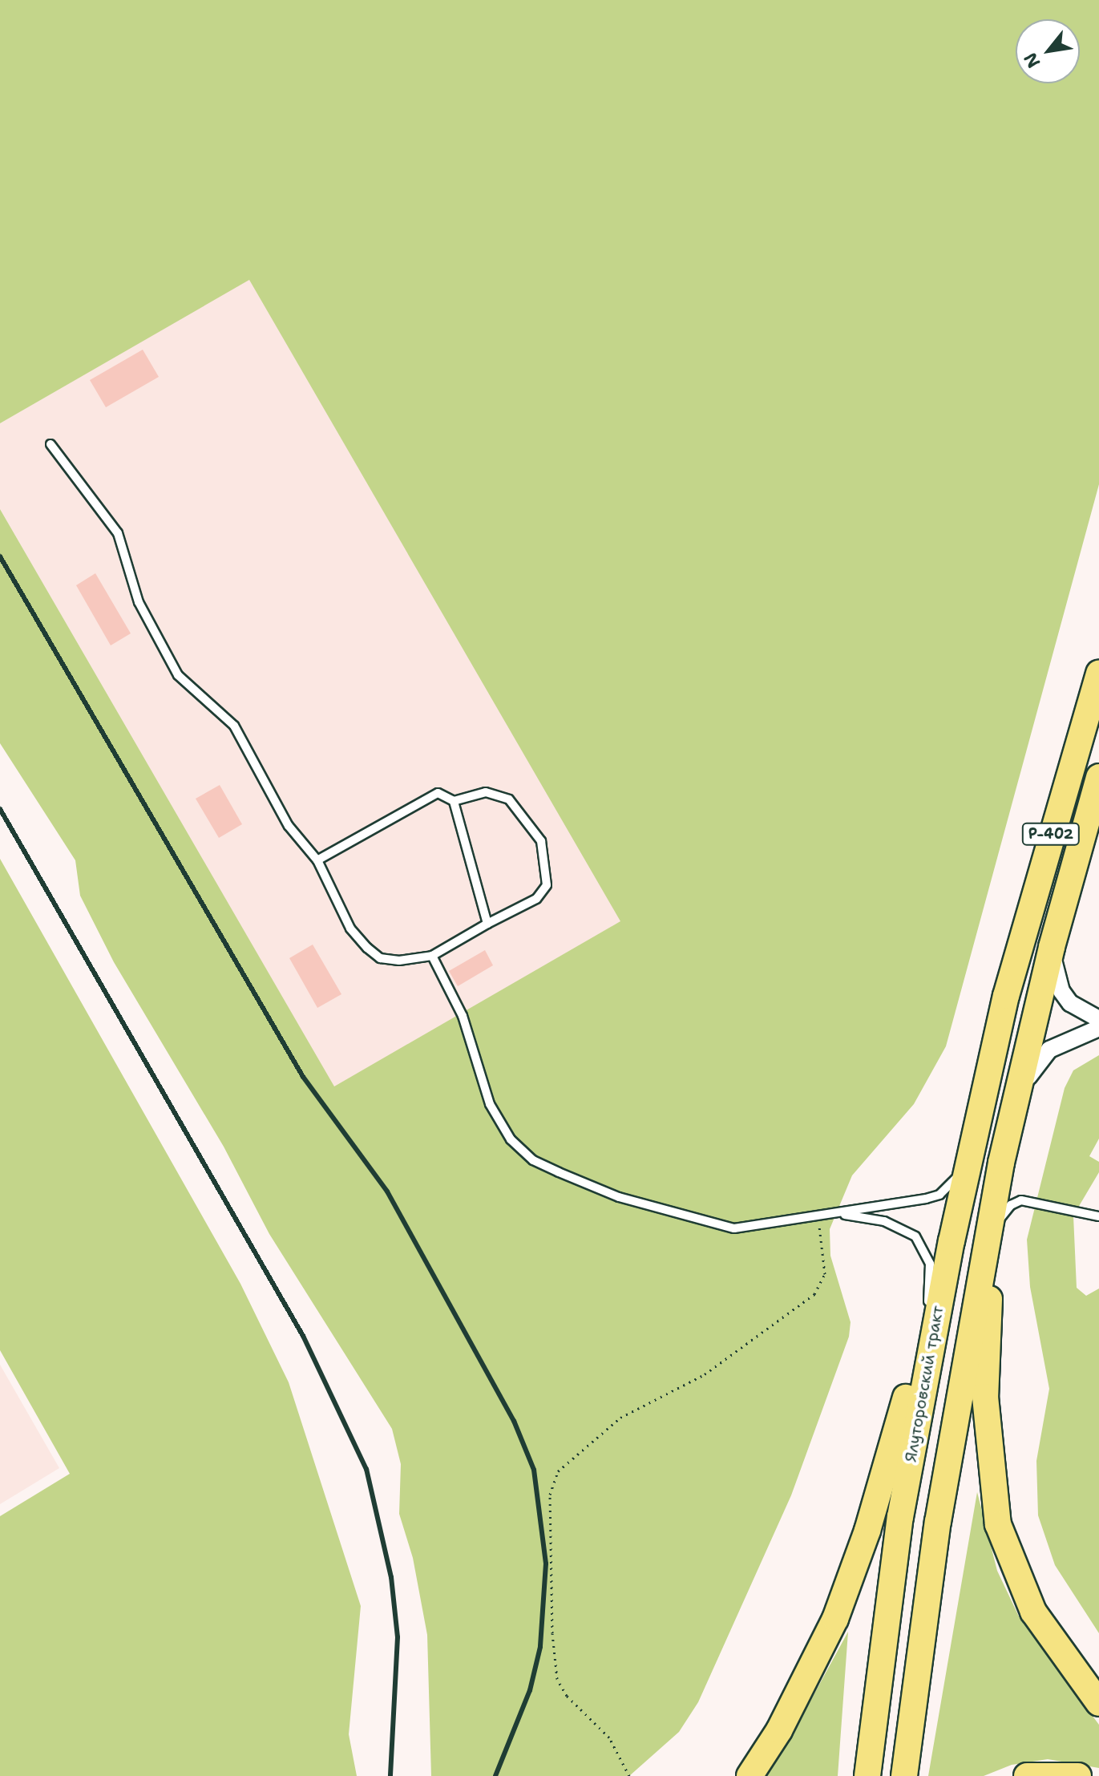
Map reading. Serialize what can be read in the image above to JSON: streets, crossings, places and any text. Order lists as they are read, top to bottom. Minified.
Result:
{"streets":{"main road":["Р-402","Ялуторовский тракт"]},"crossings":[["Р-402","Ялуторовский тракт"]],"north":"bottom left"}
